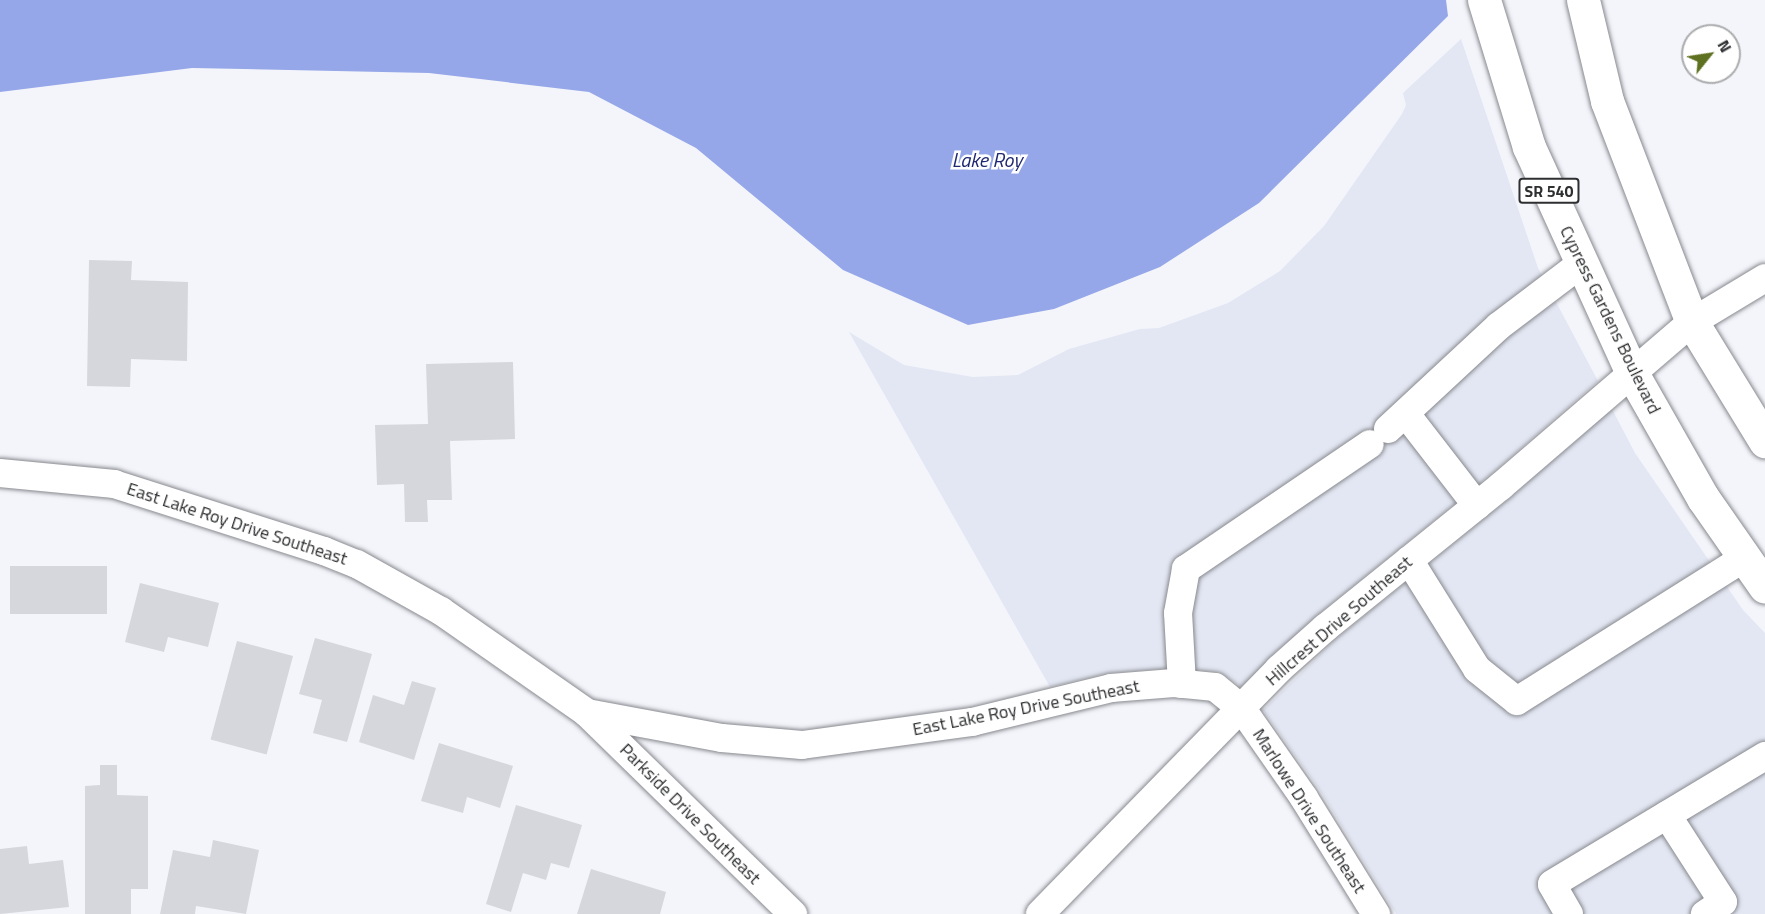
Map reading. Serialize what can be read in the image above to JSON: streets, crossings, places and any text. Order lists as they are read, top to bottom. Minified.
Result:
{"streets":{"main road":["SR 540","Cypress Gardens Boulevard"],"street":["East Lake Roy Drive Southeast","Hillcrest Drive Southeast","Marlowe Drive Southeast","Parkside Drive Southeast"]},"crossings":[["Cypress Gardens Boulevard","Hillcrest Drive Southeast"],["East Lake Roy Drive Southeast","Hillcrest Drive Southeast"],["East Lake Roy Drive Southeast","Marlowe Drive Southeast"],["East Lake Roy Drive Southeast","Parkside Drive Southeast"],["Hillcrest Drive Southeast","Marlowe Drive Southeast"]],"water":["Lake Roy"],"north":"top right"}
